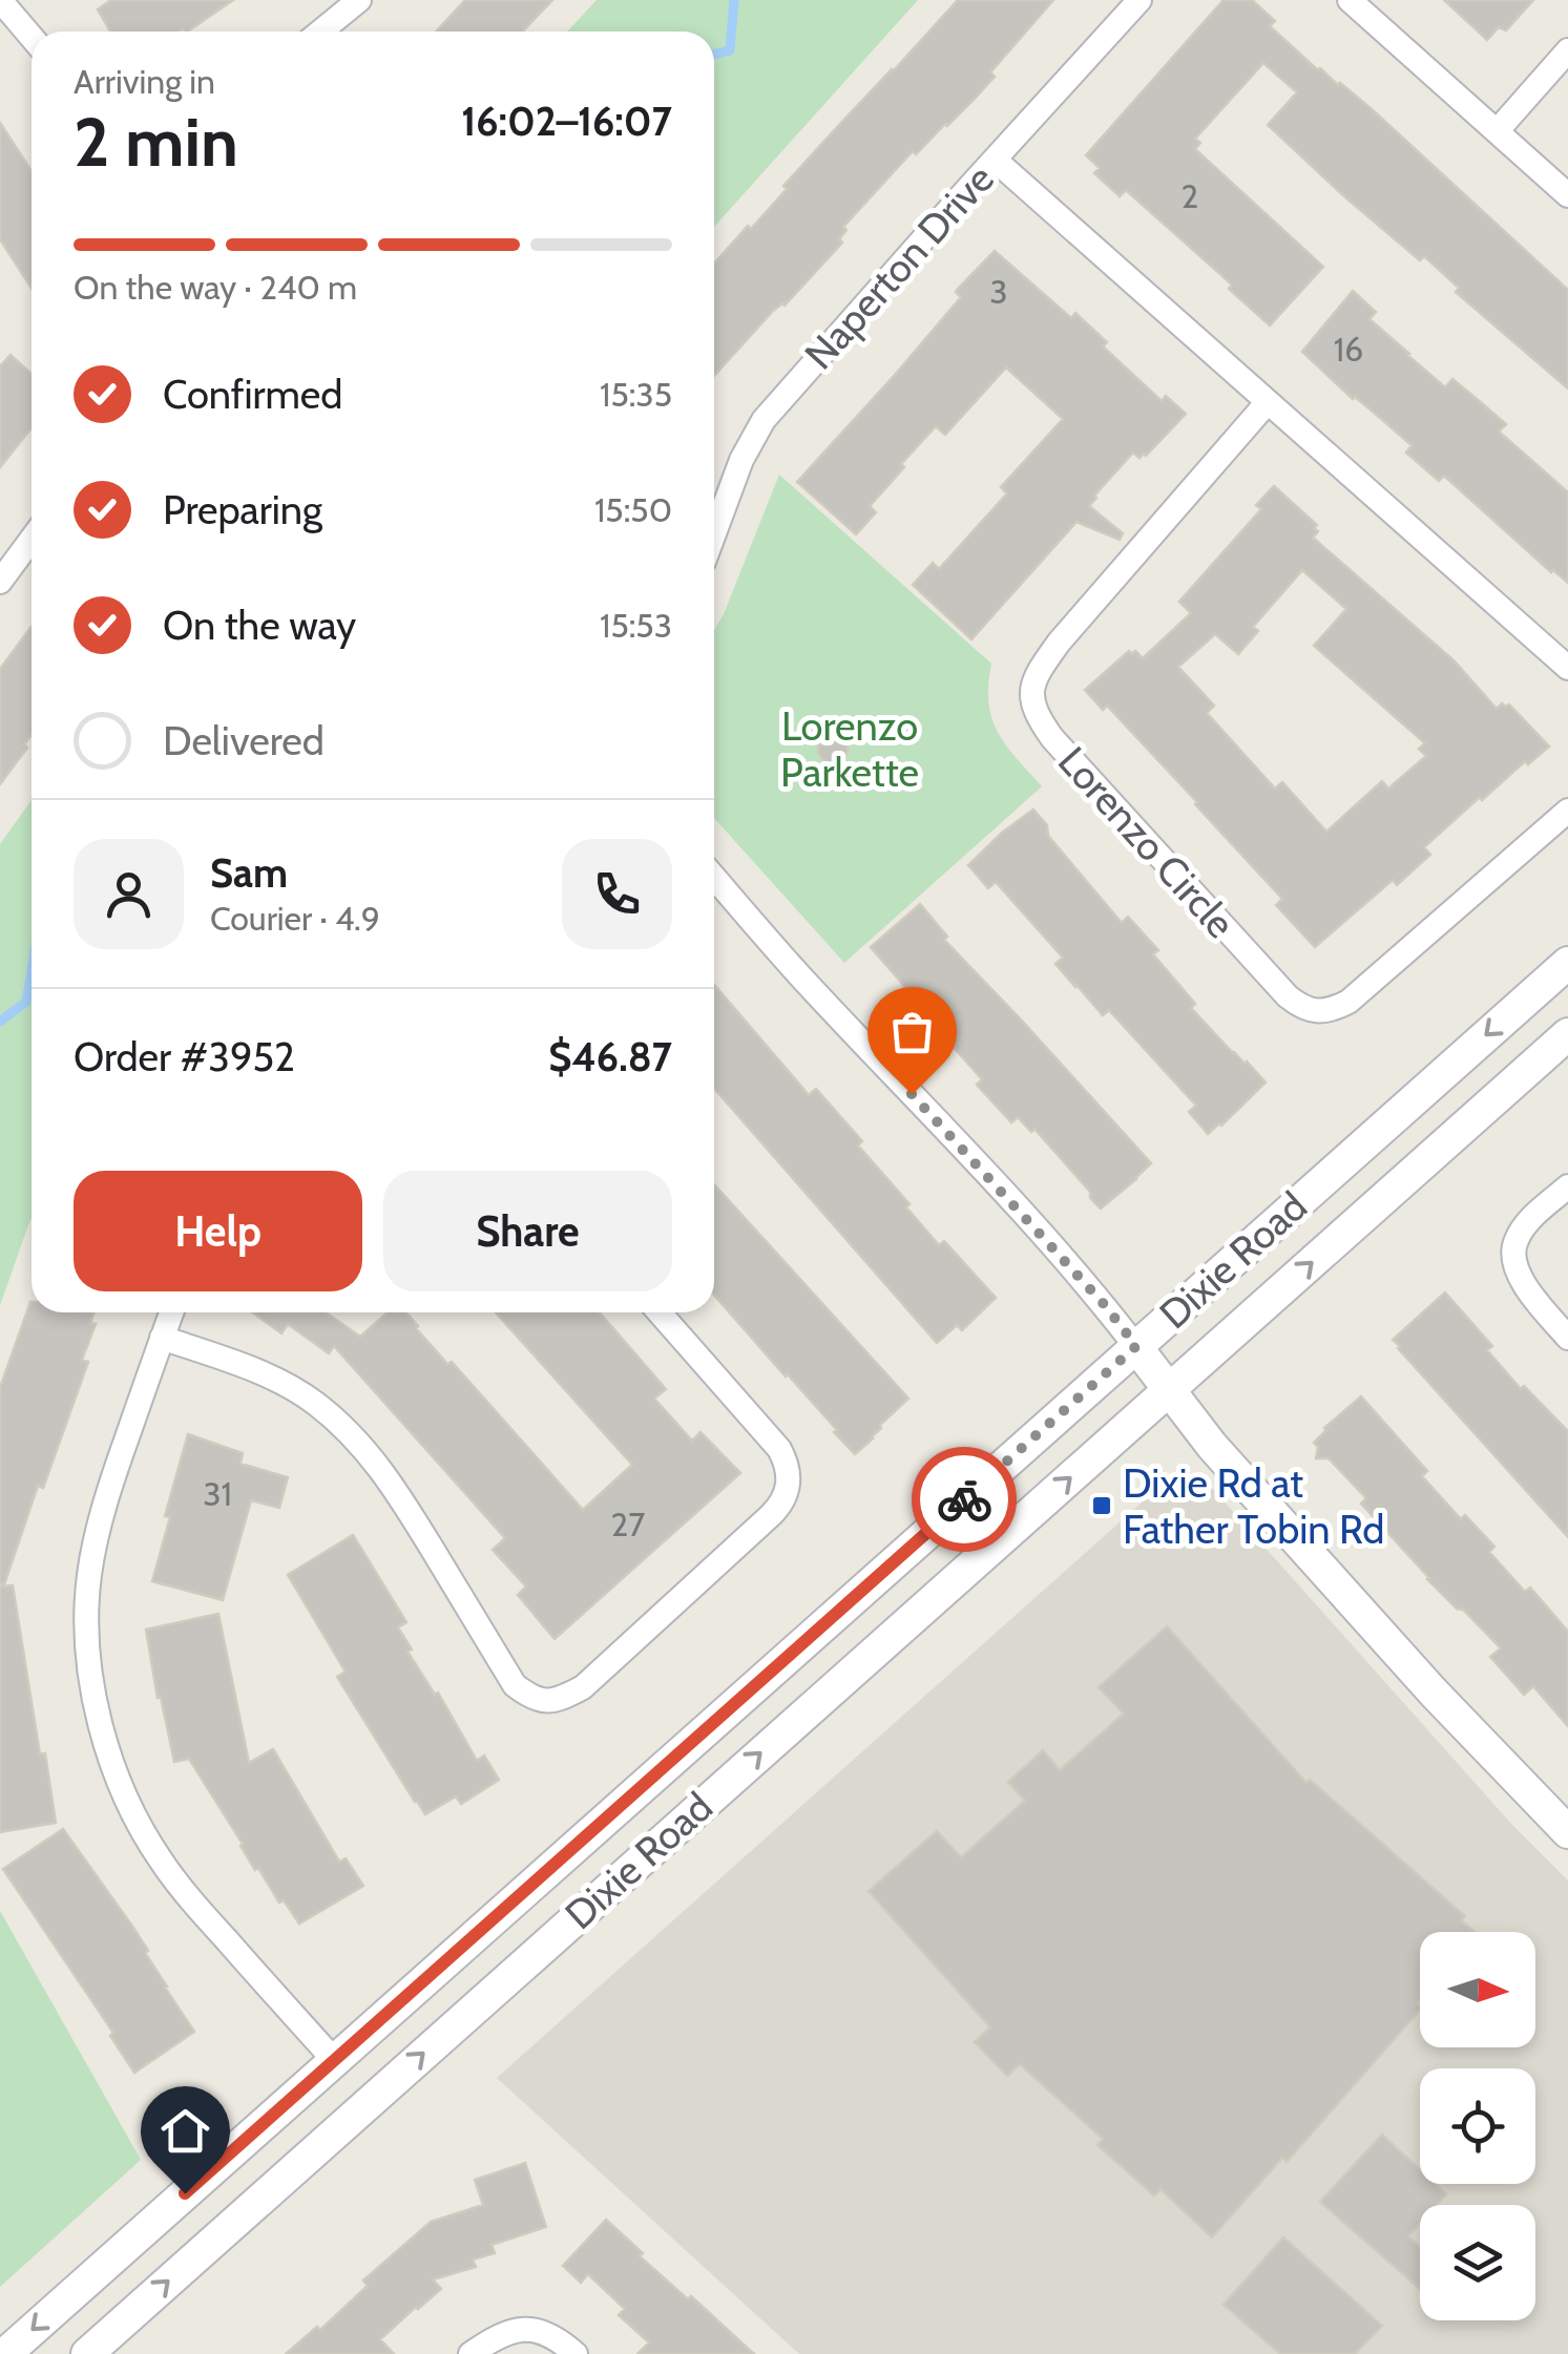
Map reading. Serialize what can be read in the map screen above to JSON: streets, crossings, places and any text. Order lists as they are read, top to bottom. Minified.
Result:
{"streets":{"main road":["Dixie Road"],"street":["Naperton Drive","Lorenzo Circle"]},"parks":["Lorenzo Parkette"],"places":{"transit":["Dixie Rd at Father Tobin Rd"]},"house_numbers":["2","3","16","31","27"],"north":"right","page":{"heading":["2 min","Arriving in","16:02–16:07"],"panel":["Sam","Courier · 4.9","Order #3952","$46.87"],"bar":"On the way · 240 m","list":[["Confirmed","15:35"],["Preparing","15:50"],["On the way","15:53"],"Delivered"],"buttons":["Help","Share"]}}
